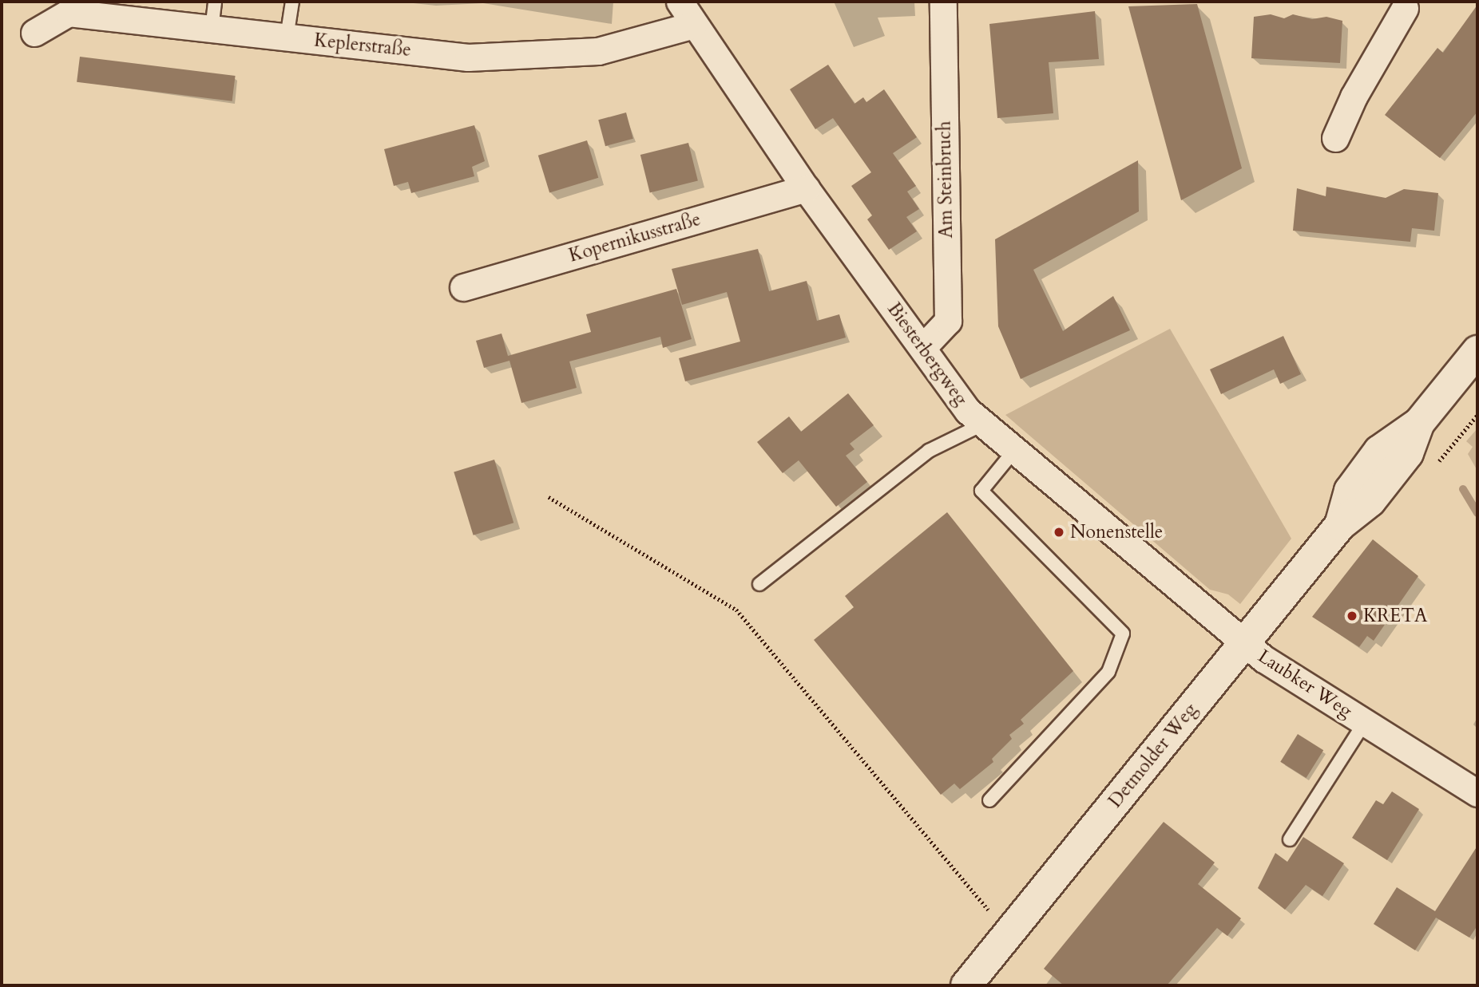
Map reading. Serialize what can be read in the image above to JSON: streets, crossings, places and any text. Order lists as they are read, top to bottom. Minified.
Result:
{"streets":{"street":["Keplerstraße","Am Steinbruch","Kopernikusstraße","Biesterbergweg","Laubker Weg","Detmolder Weg"]},"crossings":[["Keplerstraße","Biesterbergweg"],["Am Steinbruch","Biesterbergweg"],["Kopernikusstraße","Biesterbergweg"],["Biesterbergweg","Laubker Weg"],["Biesterbergweg","Detmolder Weg"],["Laubker Weg","Detmolder Weg"]],"places":["Nonenstelle","KRETA"]}
